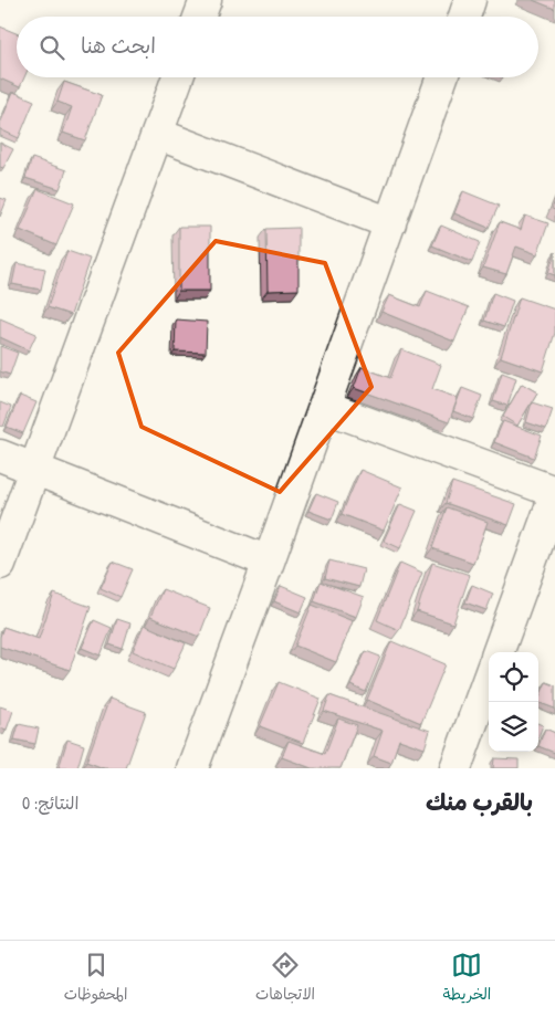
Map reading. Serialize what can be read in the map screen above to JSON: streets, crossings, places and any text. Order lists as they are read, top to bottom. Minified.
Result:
{"page":{"search":"ابحث هنا","heading":["بالقرب منك","النتائج: 0"],"nav":["الخريطة","الاتجاهات","المحفوظات"]}}
